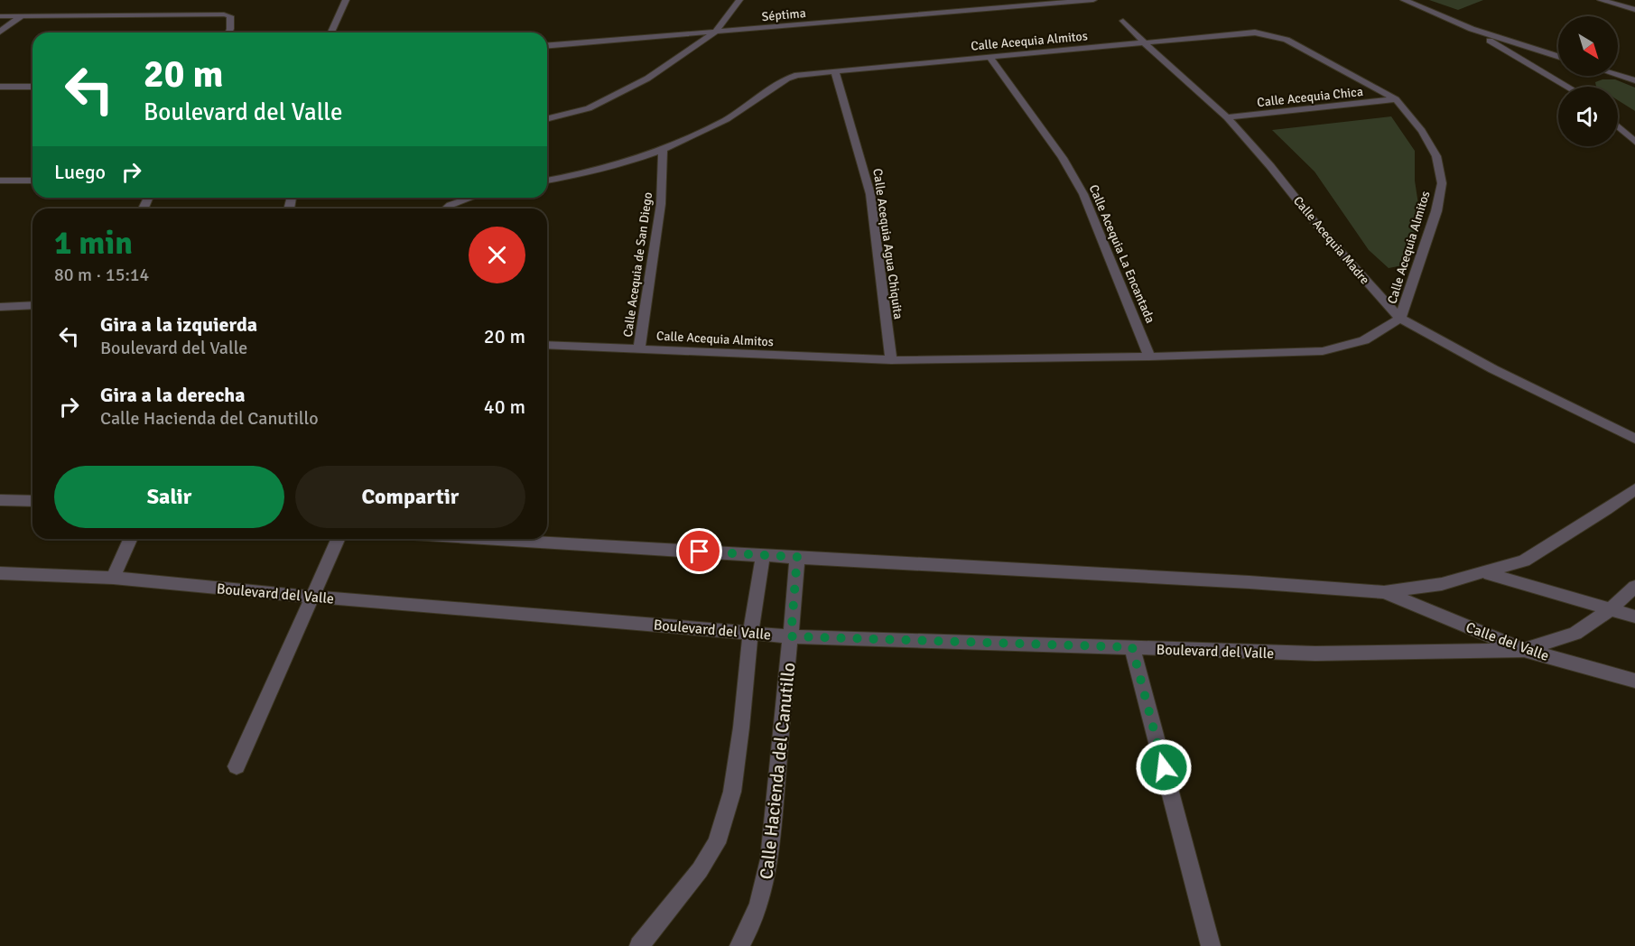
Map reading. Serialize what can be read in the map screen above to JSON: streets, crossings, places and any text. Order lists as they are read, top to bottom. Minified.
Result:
{"streets":{"street":["Séptima","Calle Acequia Almitos","Calle Acequia Chica","Calle Acequia Madre","Calle Acequia Agua Chiquita","Calle Acequia La Encantada","Calle Acequia de San Diego","Boulevard del Valle","Calle del Valle","Calle Hacienda del Canutillo"]},"crossings":[["Calle Acequia Almitos","Calle Acequia Chica"],["Calle Acequia Almitos","Calle Acequia Madre"],["Calle Acequia Almitos","Calle Acequia Agua Chiquita"],["Calle Acequia Almitos","Calle Acequia La Encantada"],["Calle Acequia Almitos","Calle Acequia de San Diego"],["Calle Acequia Chica","Calle Acequia Madre"],["Boulevard del Valle","Calle del Valle"],["Boulevard del Valle","Calle Hacienda del Canutillo"]],"north":"bottom right","page":{"turn":["20 m","Boulevard del Valle"],"then":"Luego","heading":["1 min","80 m · 15:14"],"list":[{"name":"Gira a la izquierda","note":"Boulevard del Valle","value":"20 m"},{"name":"Gira a la derecha","note":"Calle Hacienda del Canutillo","value":"40 m"}],"buttons":["Salir","Compartir"]}}
